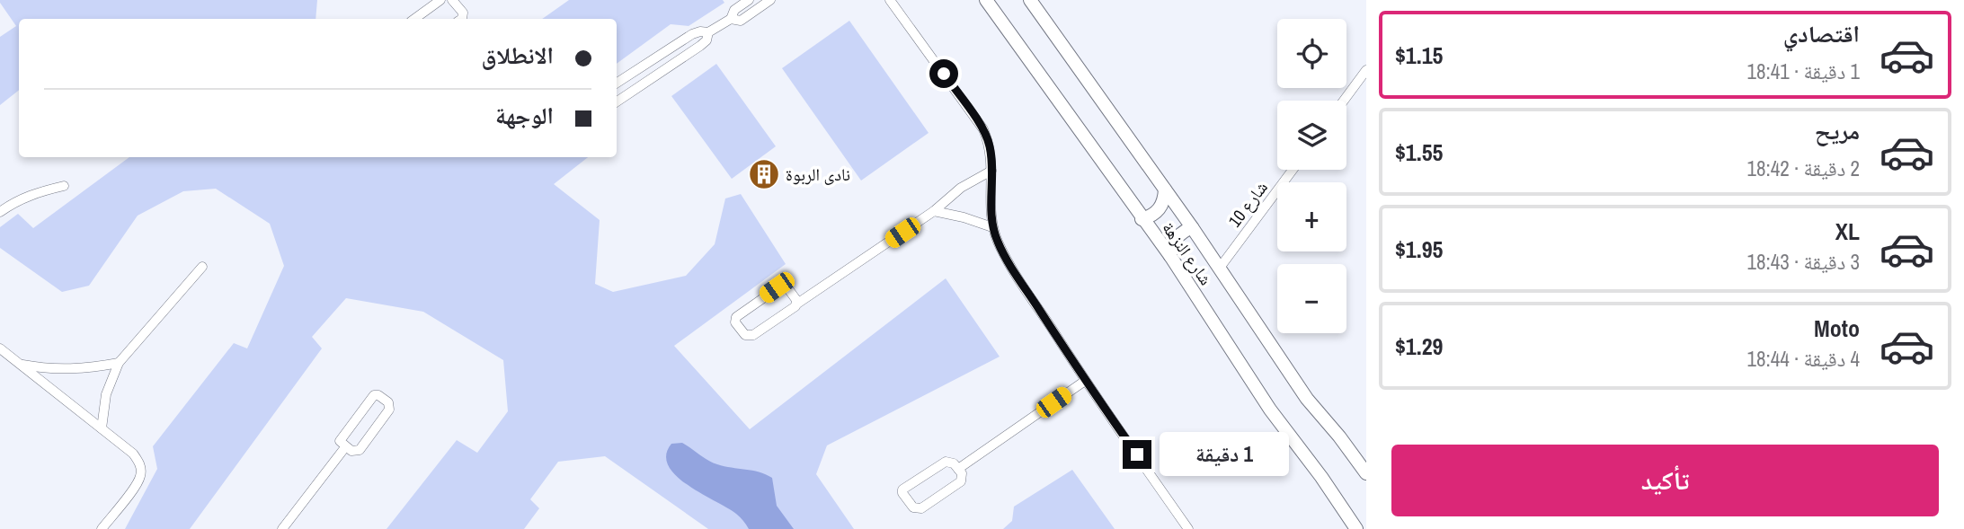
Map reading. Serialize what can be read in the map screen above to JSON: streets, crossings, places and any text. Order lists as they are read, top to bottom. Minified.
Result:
{"streets":{"main road":["شارع النزهة"],"street":["شارع 10"]},"crossings":[["شارع 10","شارع النزهة"]],"places":{"building":["نادى الربوة"]},"page":{"list":[{"name":"اقتصادي","note":"1 دقيقة · 18:41","value":"$1.15"},{"name":"مريح","note":"2 دقيقة · 18:42","value":"$1.55"},{"name":"XL","note":"3 دقيقة · 18:43","value":"$1.95"},{"name":"Moto","note":"4 دقيقة · 18:44","value":"$1.29"}],"map_buttons":["+","−"],"banner":["الانطلاق","الوجهة"],"buttons":"تأكيد","bubble":"1 دقيقة"}}
